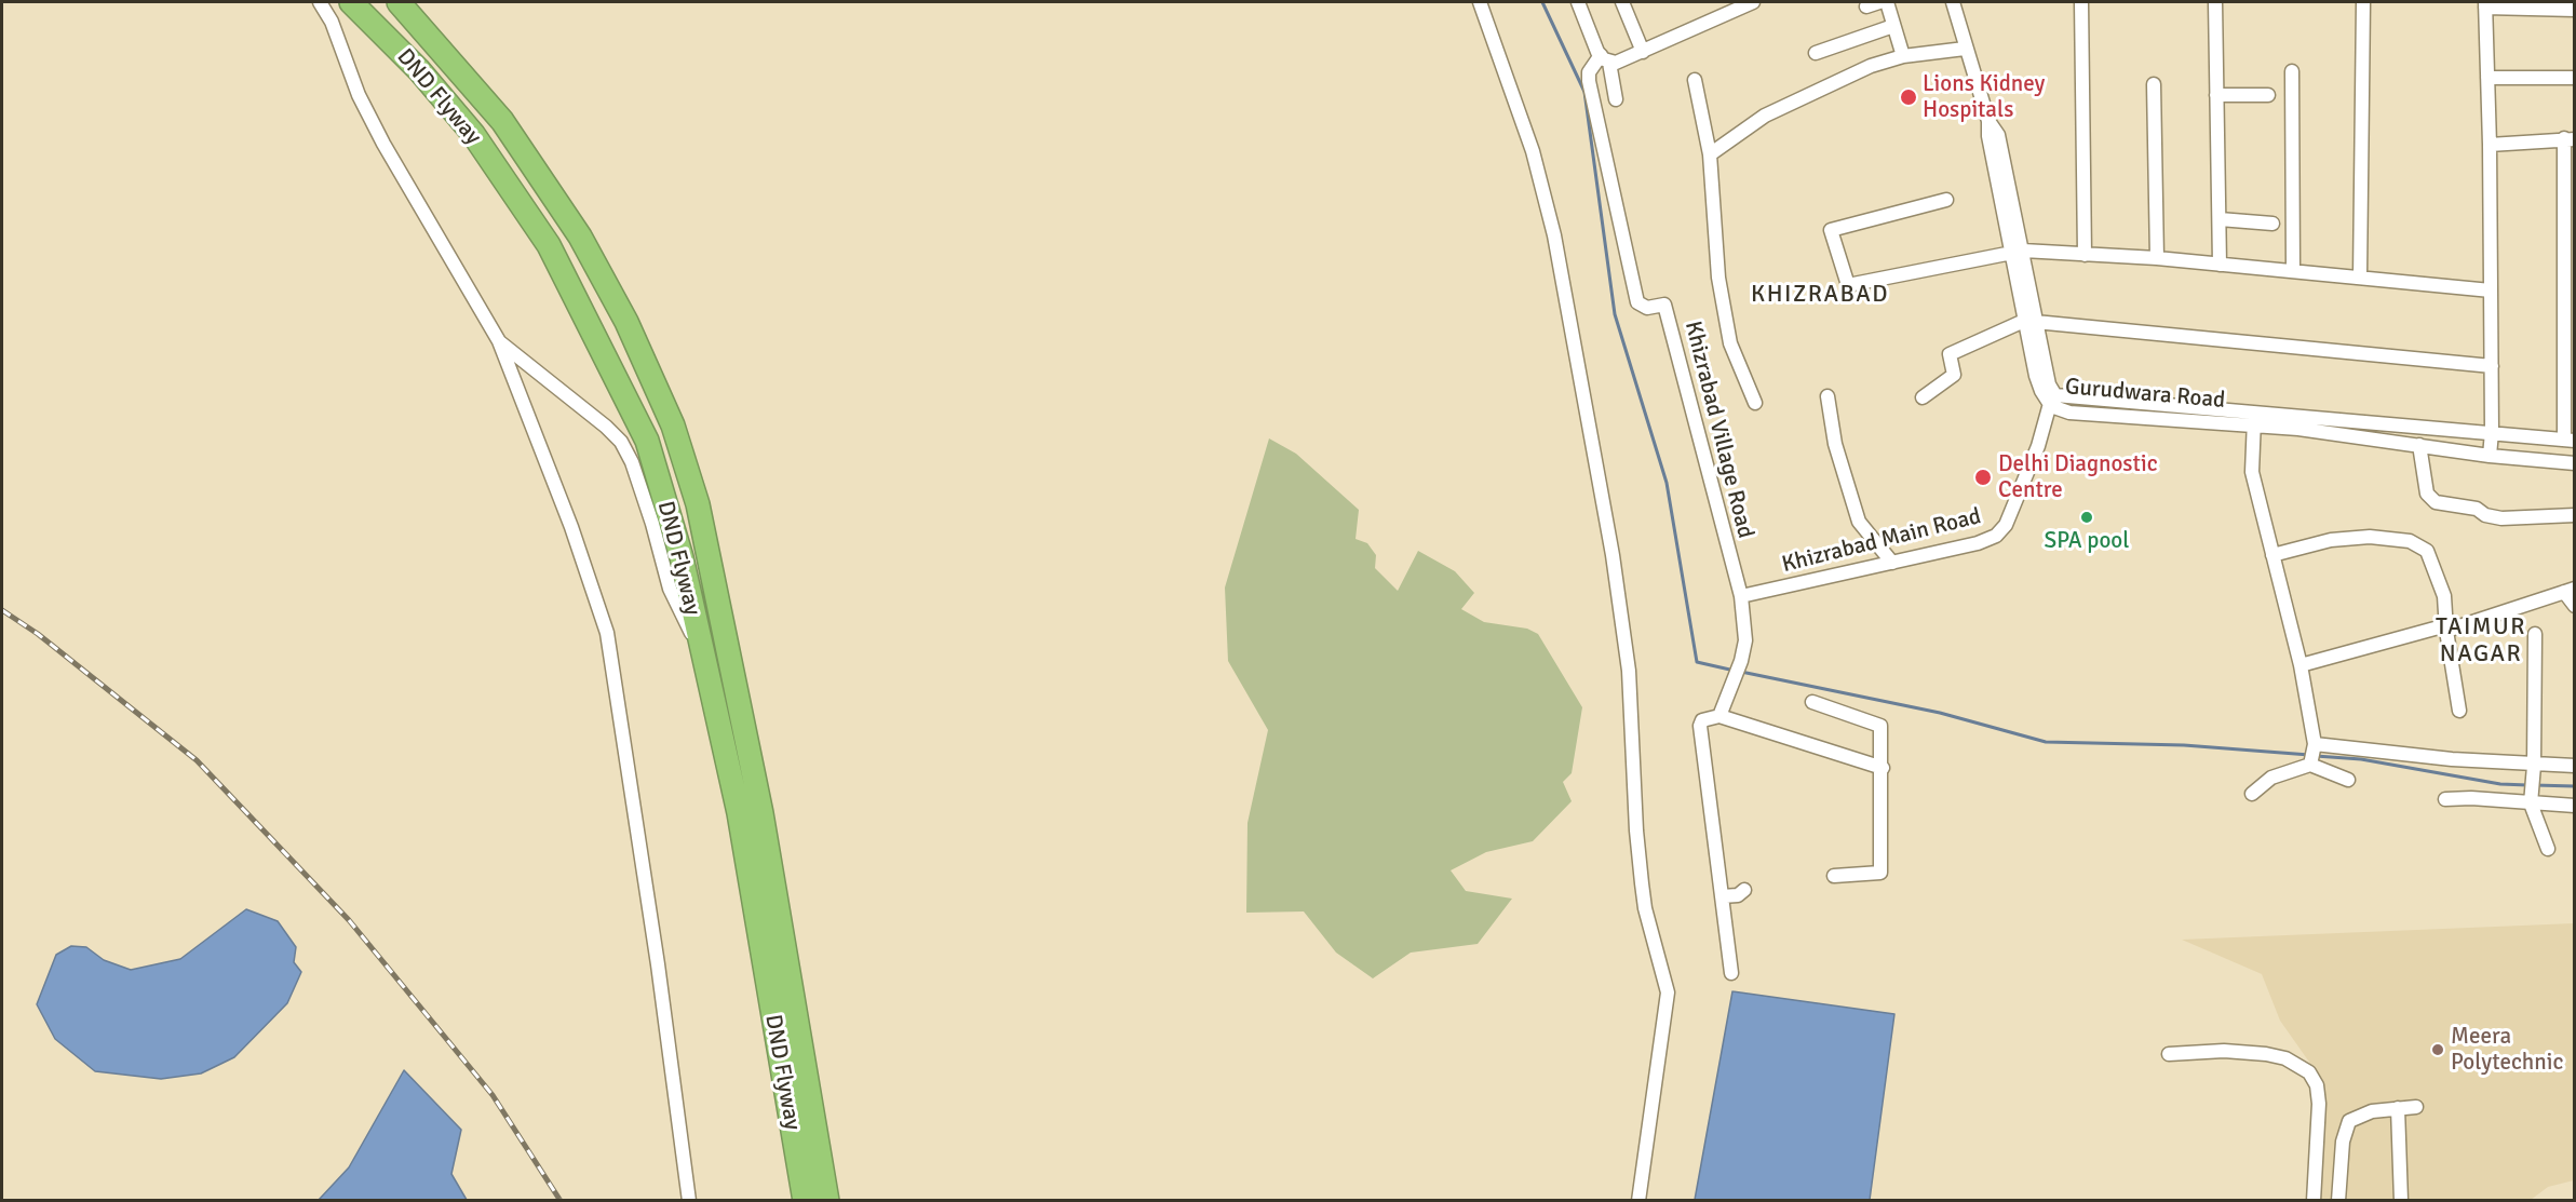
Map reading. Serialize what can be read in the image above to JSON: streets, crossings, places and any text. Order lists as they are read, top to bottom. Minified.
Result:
{"streets":{"highway":["DND Flyway"],"street":["Gurudwara Road","Khizrabad Village Road","Khizrabad Main Road"]},"crossings":[["Gurudwara Road","Khizrabad Main Road"],["Khizrabad Village Road","Khizrabad Main Road"]],"districts":["KHIZRABAD","TAIMUR NAGAR"],"places":["Lions Kidney Hospitals","Delhi Diagnostic Centre","SPA pool","Meera Polytechnic"]}
